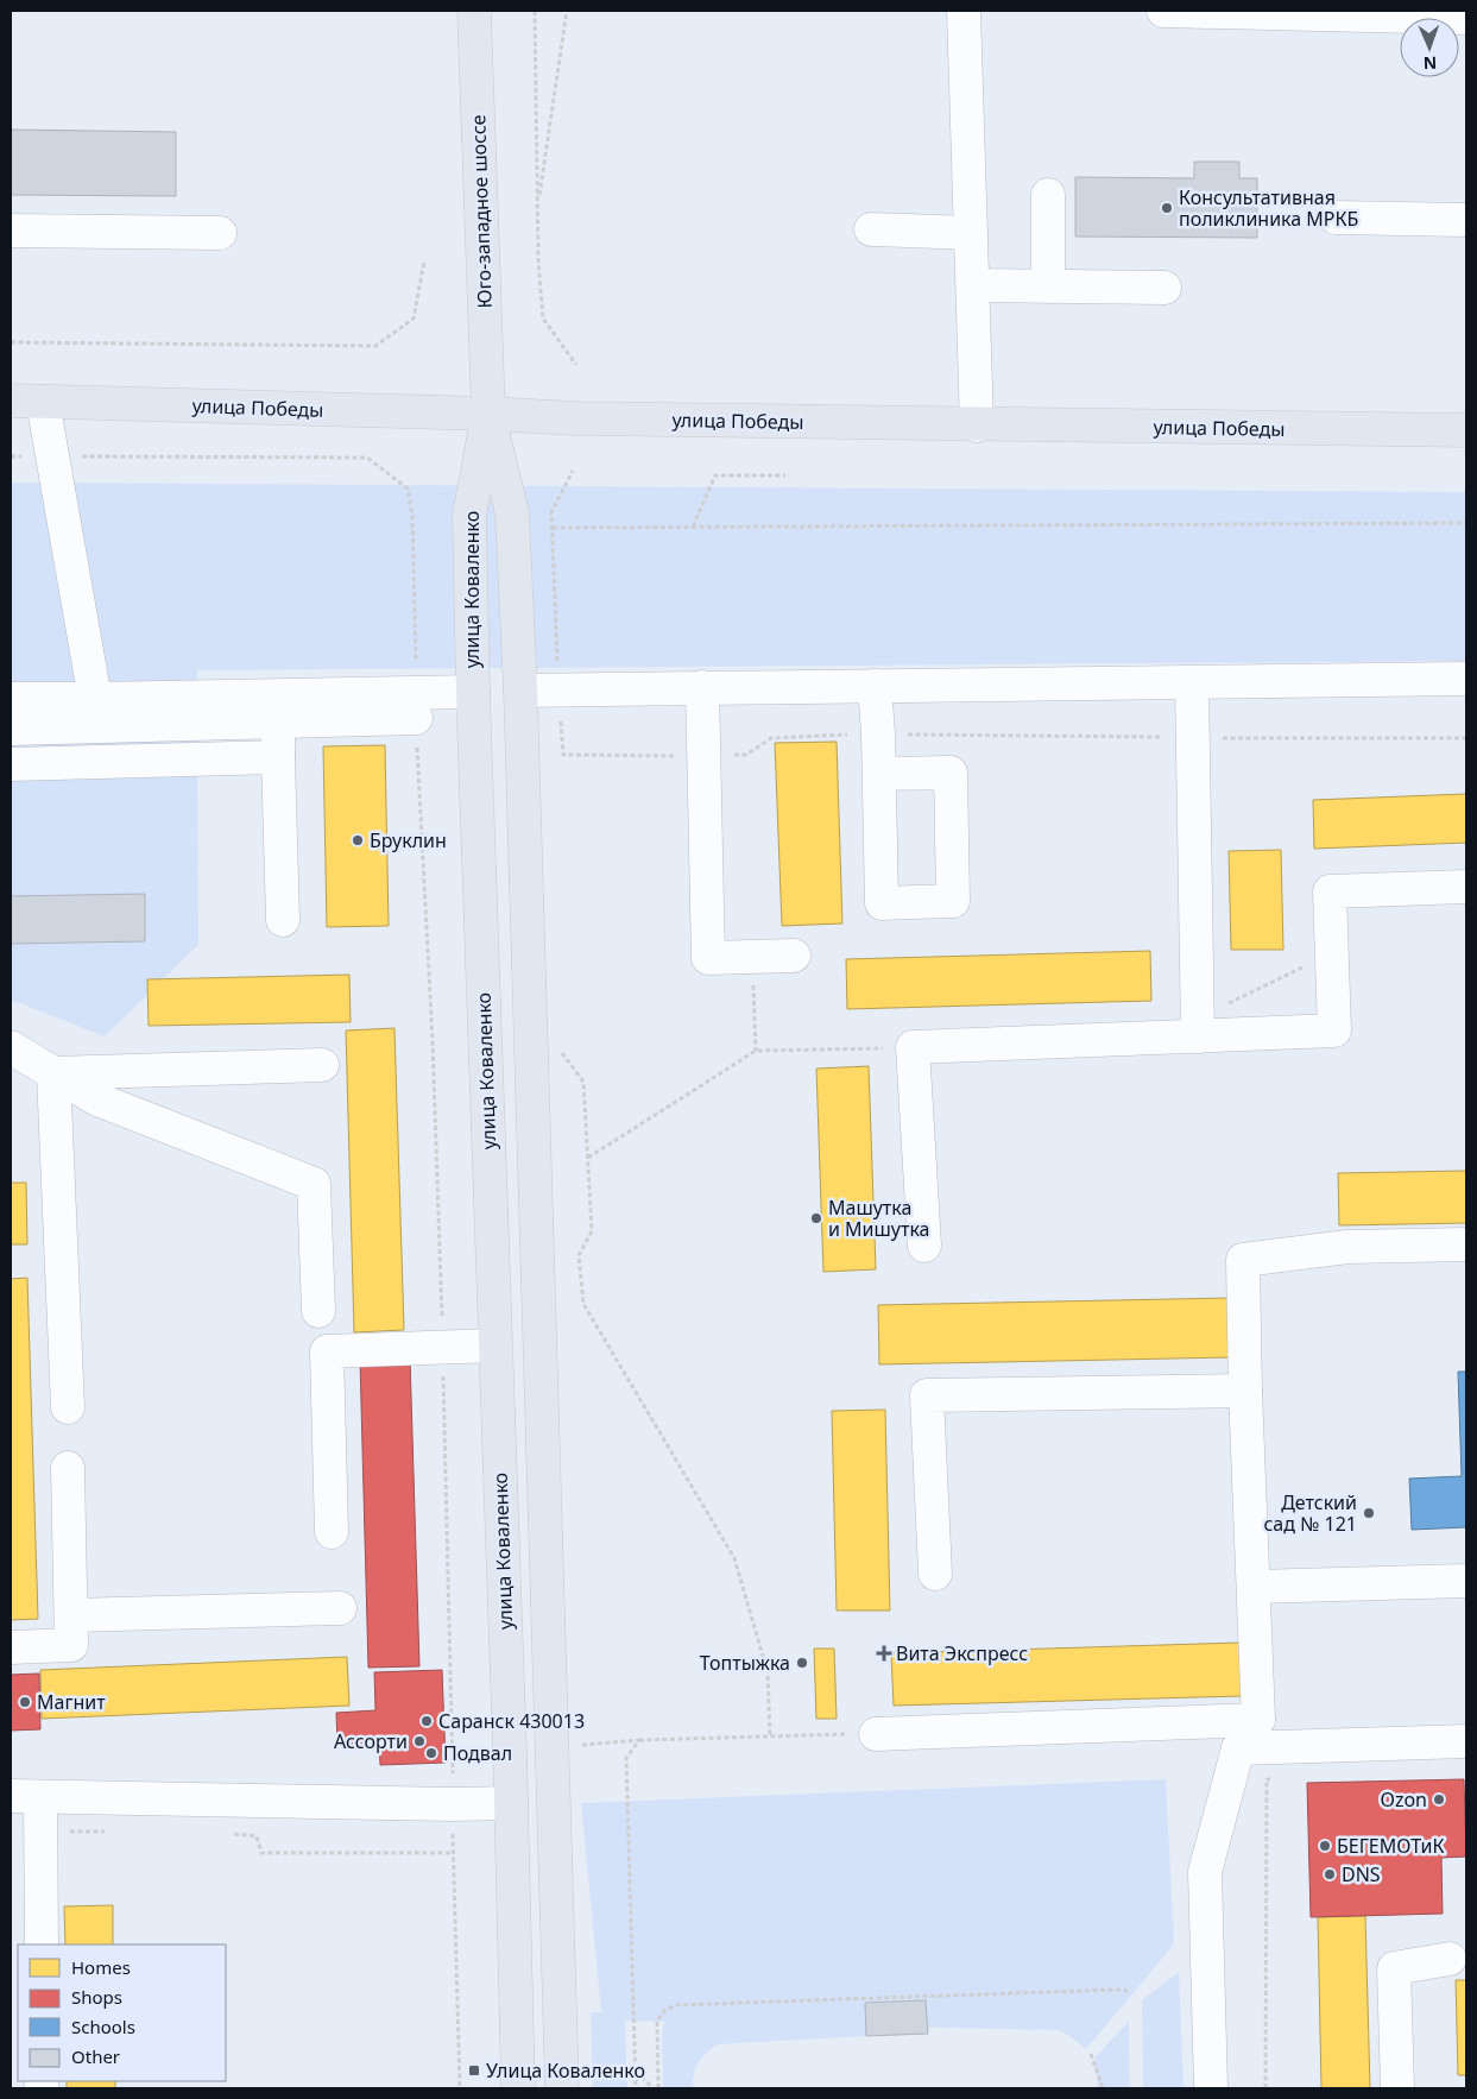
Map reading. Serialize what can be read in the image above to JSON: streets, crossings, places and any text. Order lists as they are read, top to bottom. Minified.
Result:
{"streets":{"main road":["Юго-западное шоссе","улица Победы","улица Коваленко"]},"crossings":[["Юго-западное шоссе","улица Победы"],["Юго-западное шоссе","улица Коваленко"],["улица Победы","улица Коваленко"]],"places":{"other":["Консультативная поликлиника МРКБ","Бруклин","Машутка и Мишутка","Детский сад № 121","Топтыжка","Магнит","Саранск 430013","Ассорти","Подвал","Ozon","БЕГЕМОТиК","DNS"],"health":["Вита Экспресс"],"transit":["Улица Коваленко"]},"legend":["Homes","Shops","Schools","Other"],"north":"bottom"}
